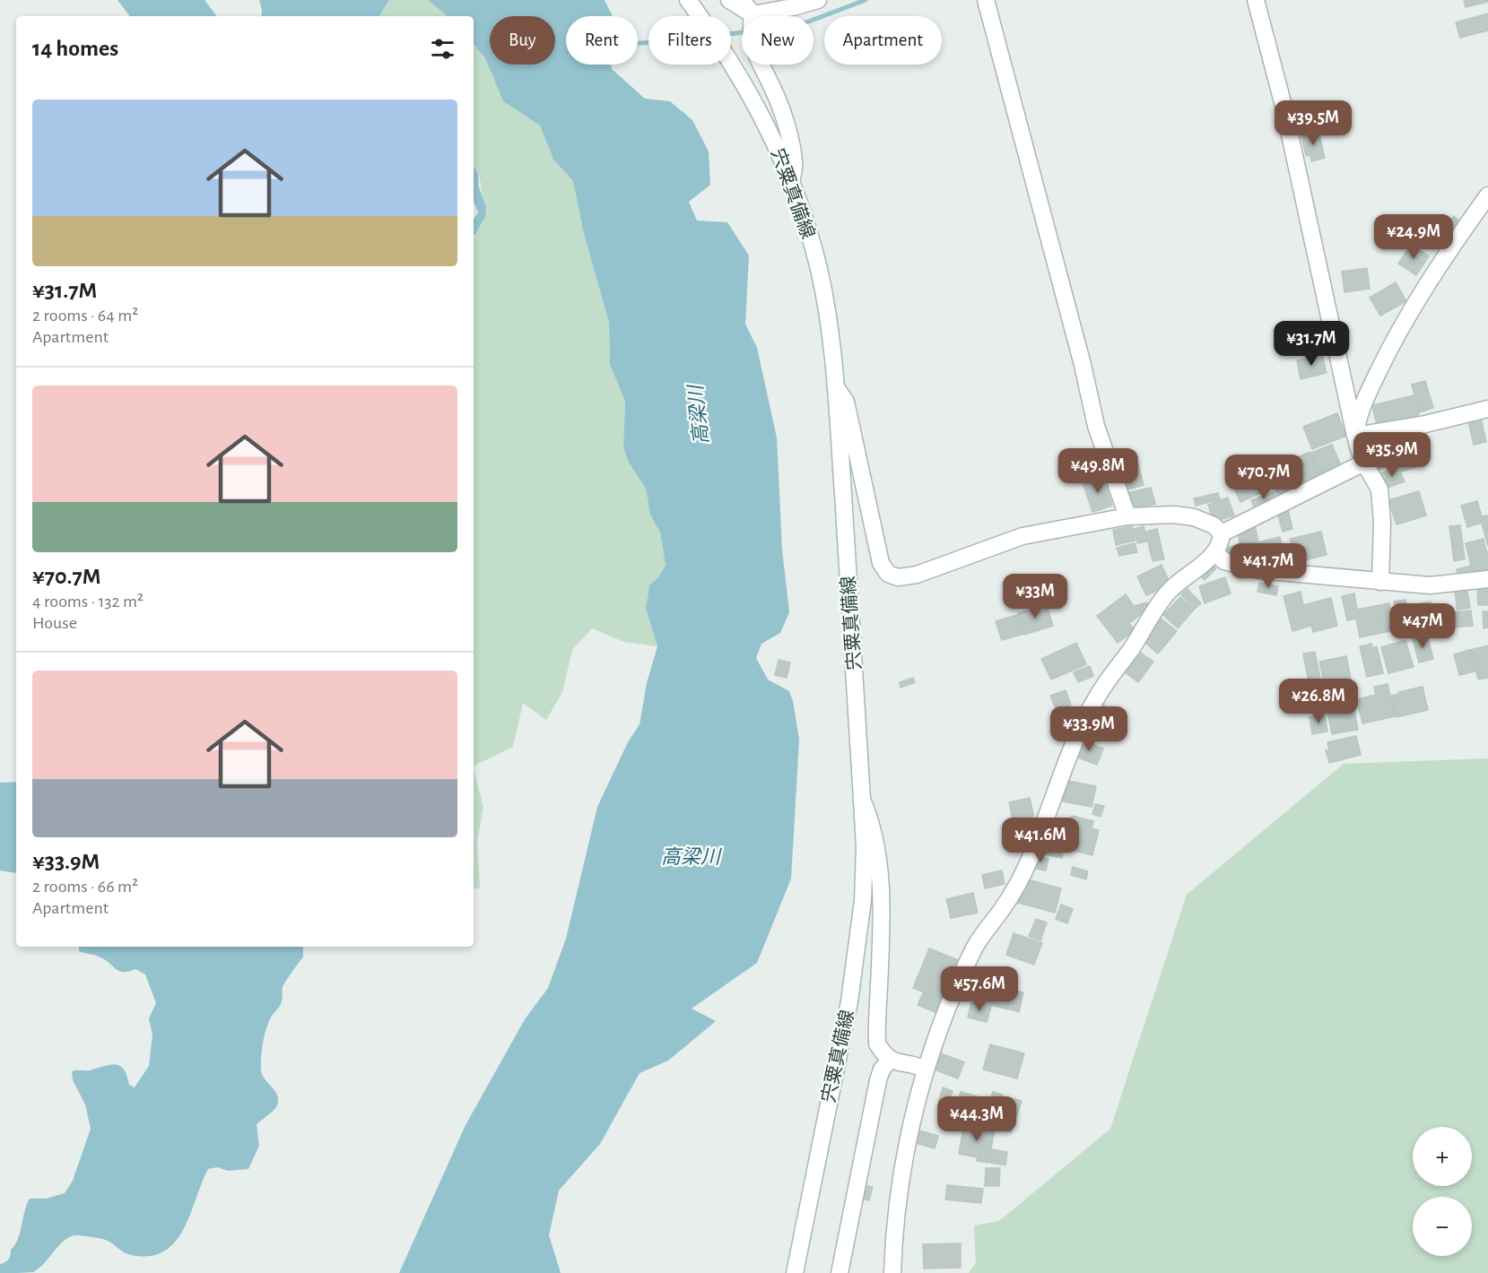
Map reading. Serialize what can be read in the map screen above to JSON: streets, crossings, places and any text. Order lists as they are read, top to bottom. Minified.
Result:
{"streets":{"street":["宍粟真備線"]},"water":["高梁川"],"page":{"chip":["Buy","Rent","Filters","New","Apartment"],"heading":"14 homes","list":[{"name":"¥31.7M","note":"2 rooms · 64 m² · Apartment"},{"name":"¥70.7M","note":"4 rooms · 132 m² · House"},{"name":"¥33.9M","note":"2 rooms · 66 m² · Apartment"}],"price":["¥39.5M","¥24.9M","¥31.7M","¥35.9M","¥49.8M","¥70.7M","¥41.7M","¥33M","¥47M","¥26.8M","¥33.9M","¥41.6M","¥57.6M","¥44.3M"],"map_buttons":["+","−"]}}
